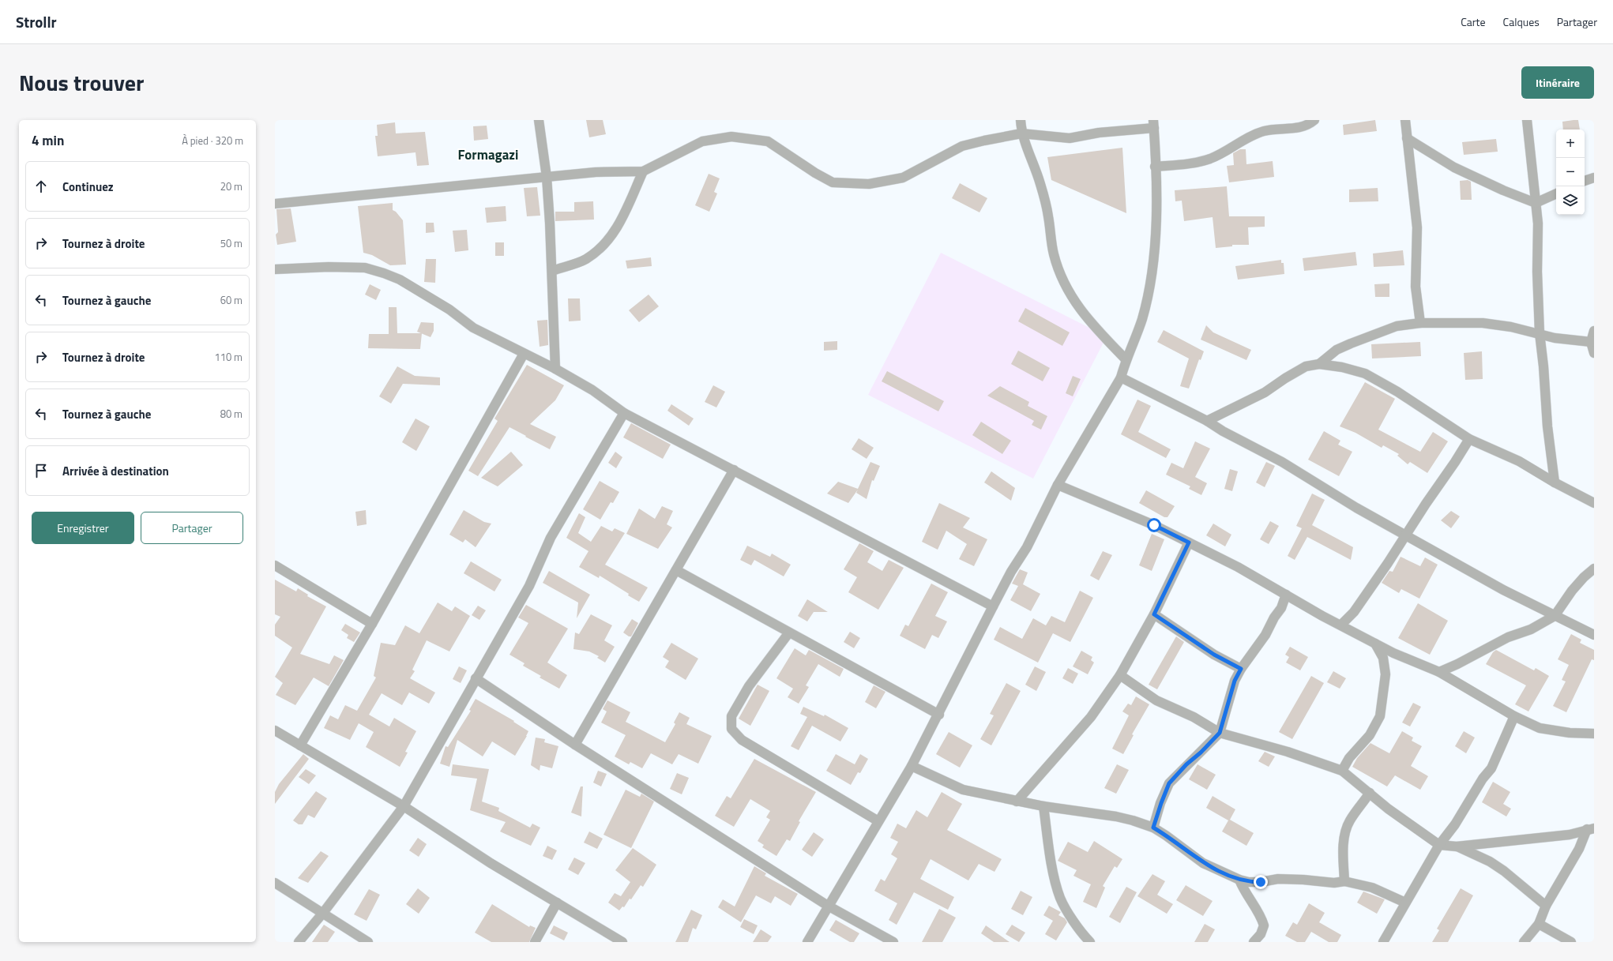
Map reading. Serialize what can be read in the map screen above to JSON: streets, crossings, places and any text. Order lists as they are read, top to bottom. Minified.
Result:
{"districts":["Formagazi"],"page":{"header":"Strollr","nav":["Carte","Calques","Partager"],"title":"Nous trouver","buttons":["Itinéraire",["Enregistrer","Partager"]],"heading":["4 min","À pied · 320 m"],"map_buttons":["+","−"],"list":[["Continuez","20 m"],["Tournez à droite","50 m"],["Tournez à gauche","60 m"],["Tournez à droite","110 m"],["Tournez à gauche","80 m"],"Arrivée à destination"]}}
